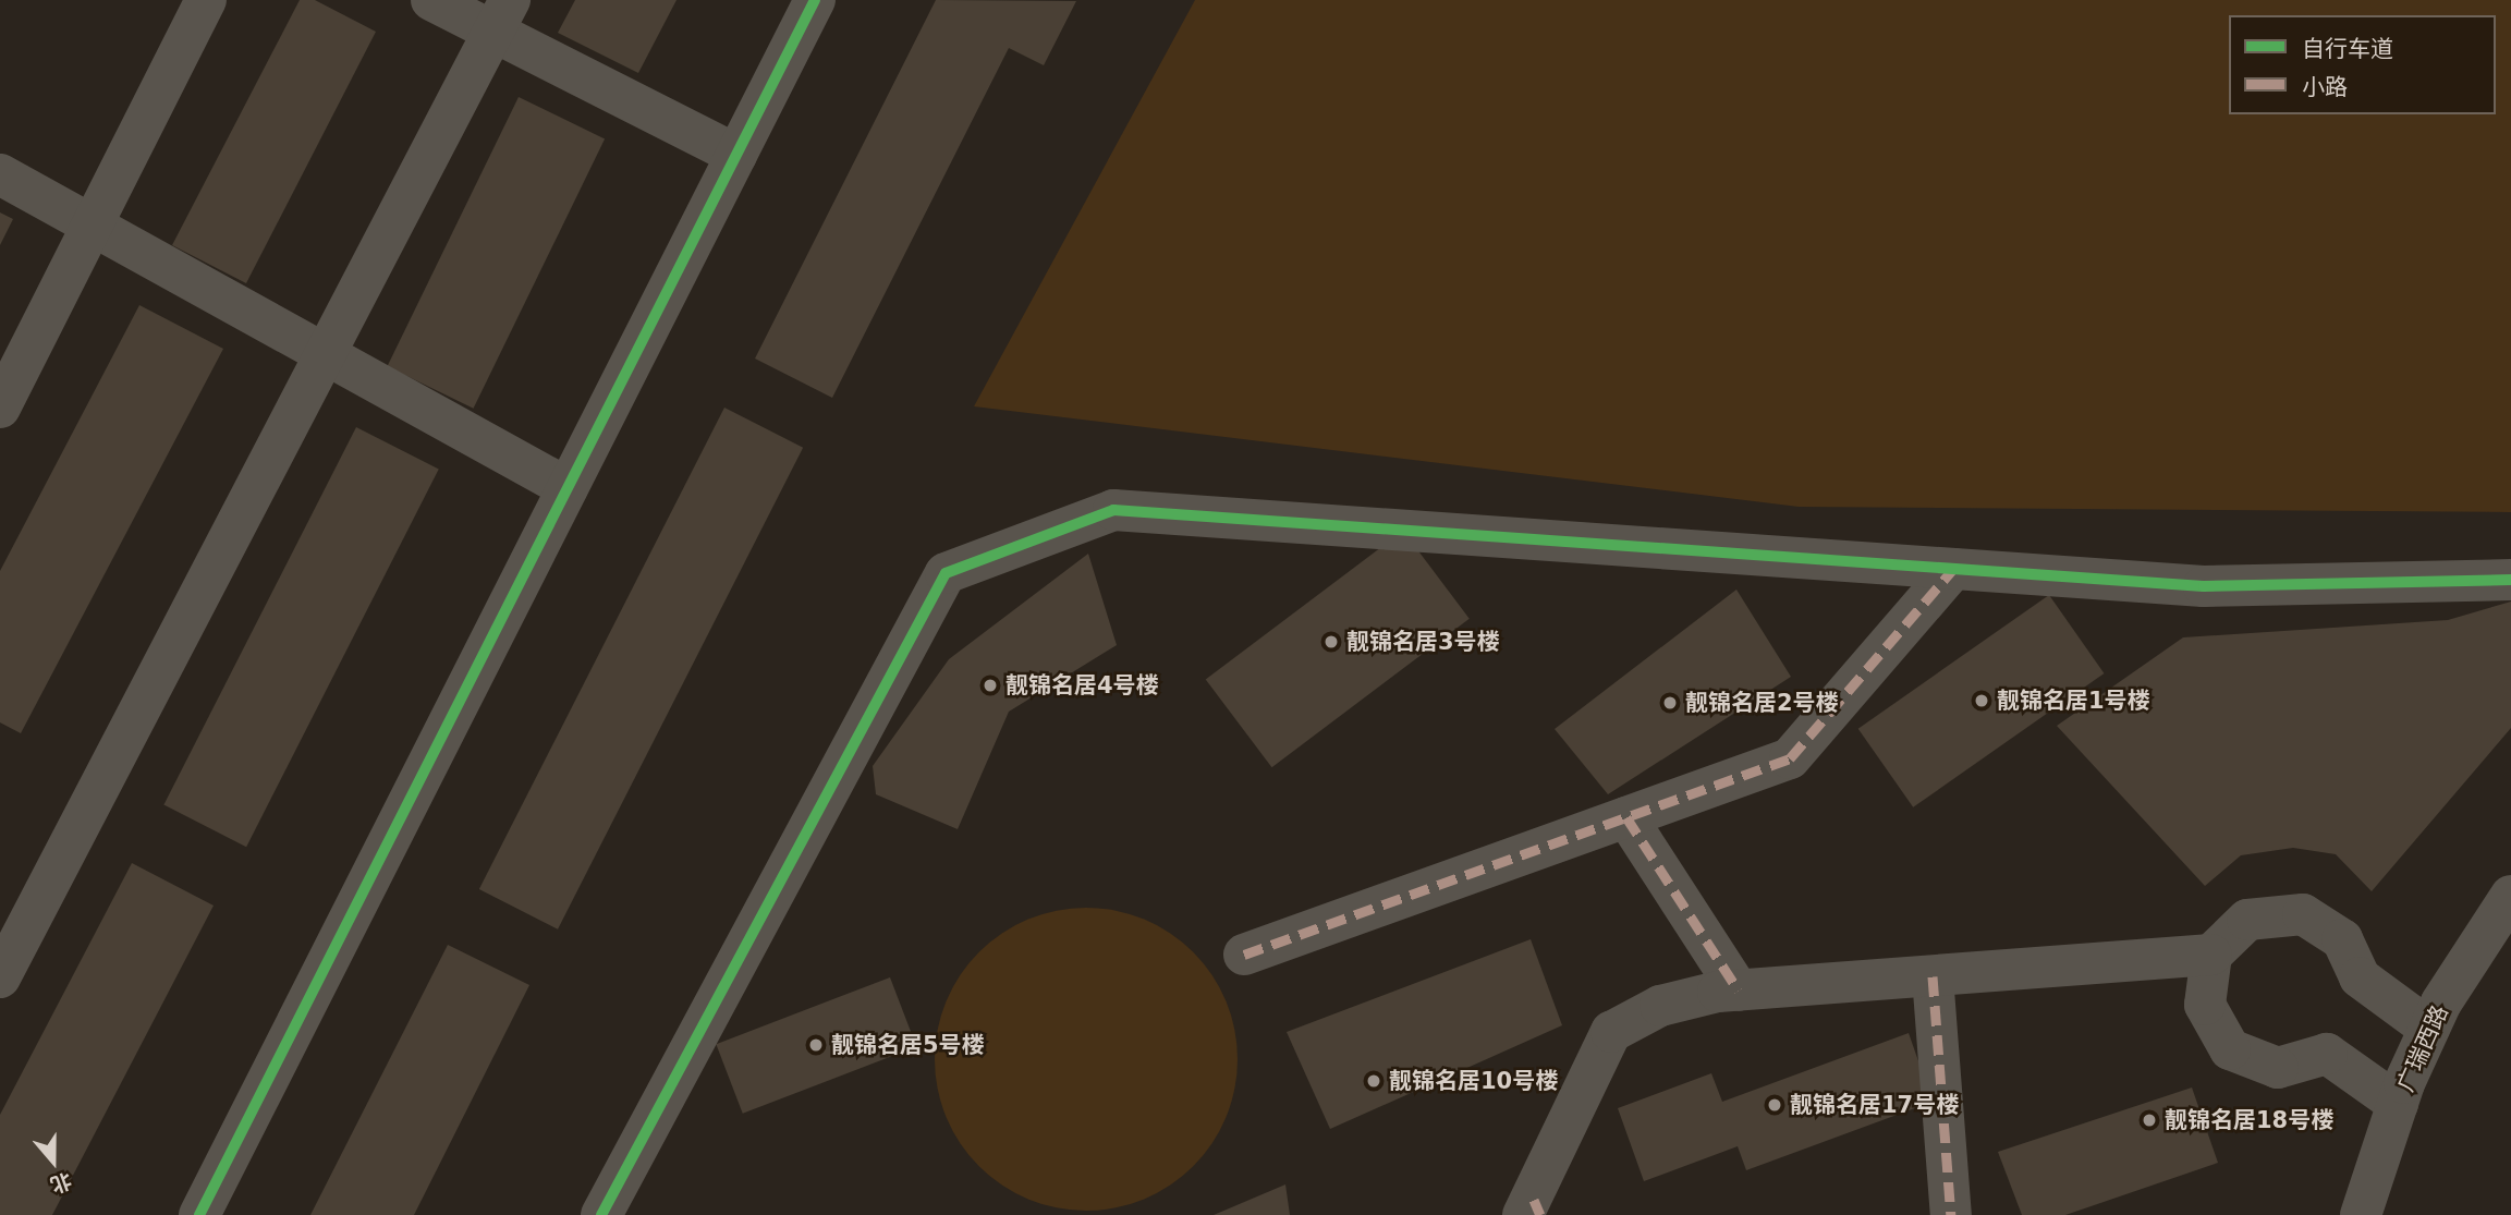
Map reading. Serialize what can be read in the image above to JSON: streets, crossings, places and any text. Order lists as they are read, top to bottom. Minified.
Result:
{"streets":{"street":["广瑞西路"]},"places":["靓锦名居3号楼","靓锦名居4号楼","靓锦名居1号楼","靓锦名居2号楼","靓锦名居5号楼","靓锦名居10号楼","靓锦名居17号楼","靓锦名居18号楼"],"legend":["自行车道","小路"],"north":"bottom"}
